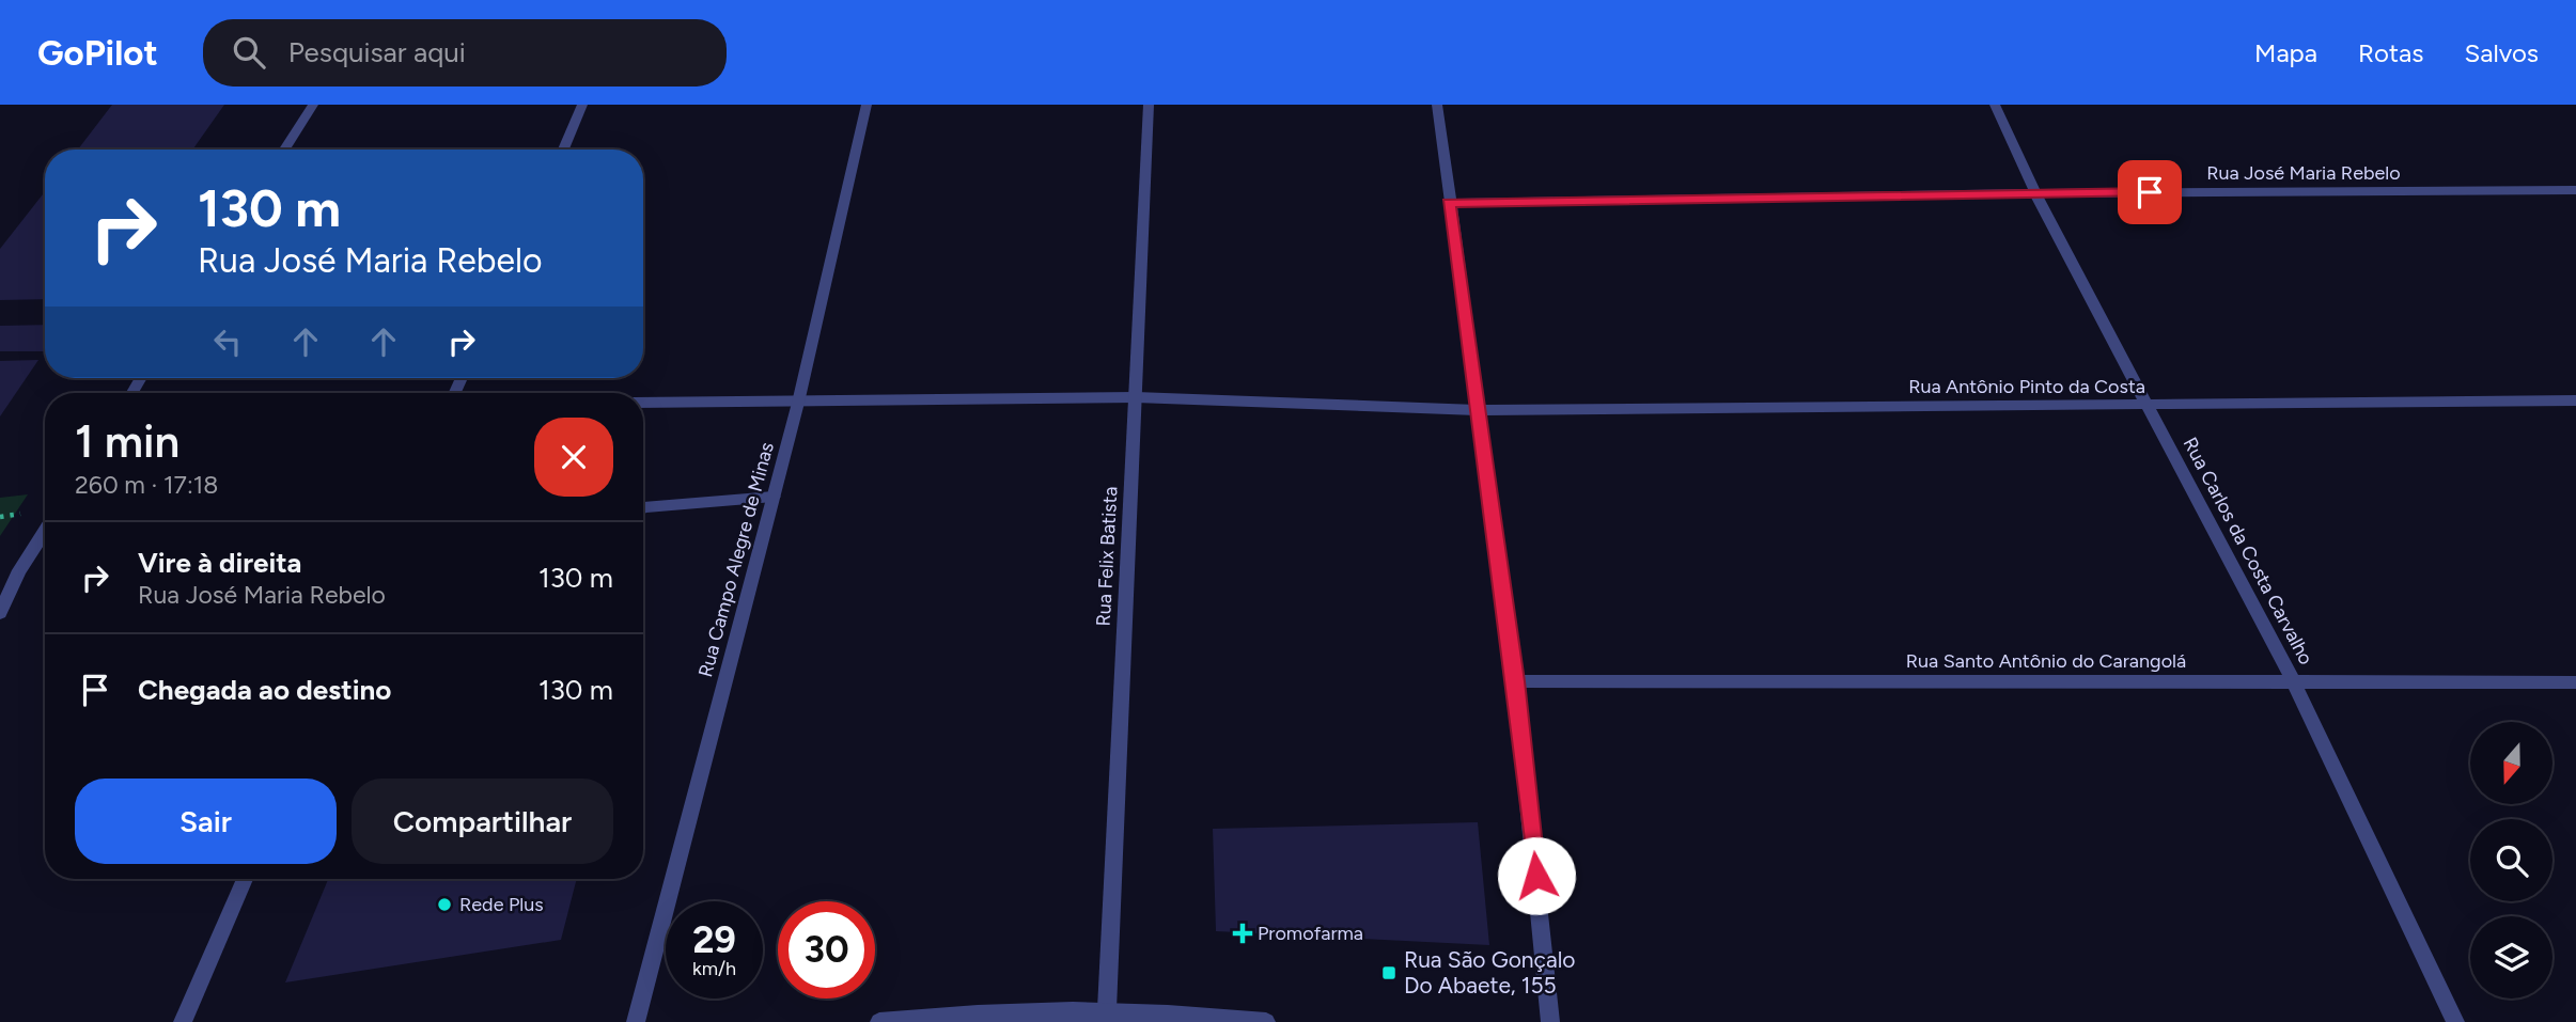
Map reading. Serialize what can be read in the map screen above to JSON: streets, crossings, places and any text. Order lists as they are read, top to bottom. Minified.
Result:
{"streets":{"street":["Rua José Maria Rebelo","Rua Antônio Pinto da Costa","Rua Carlos da Costa Carvalho","Rua Felix Batista","Rua Campo Alegre de Minas","Rua Santo Antônio do Carangolá"]},"crossings":[["Rua José Maria Rebelo","Rua Carlos da Costa Carvalho"],["Rua Antônio Pinto da Costa","Rua Carlos da Costa Carvalho"],["Rua Antônio Pinto da Costa","Rua Felix Batista"],["Rua Antônio Pinto da Costa","Rua Campo Alegre de Minas"],["Rua Carlos da Costa Carvalho","Rua Santo Antônio do Carangolá"]],"places":{"other":["Rede Plus"],"health":["Promofarma"],"transit":["Rua São Gonçalo Do Abaete, 155"]},"north":"bottom","page":{"header":"GoPilot","search":"Pesquisar aqui","nav":["Mapa","Rotas","Salvos"],"turn":["130 m","Rua José Maria Rebelo"],"heading":["1 min","260 m · 17:18"],"list":[{"name":"Vire à direita","note":"Rua José Maria Rebelo","value":"130 m"},{"name":"Chegada ao destino","value":"130 m"}],"buttons":["Sair","Compartilhar"],"speed":"29 km/h","limit":"30"}}
